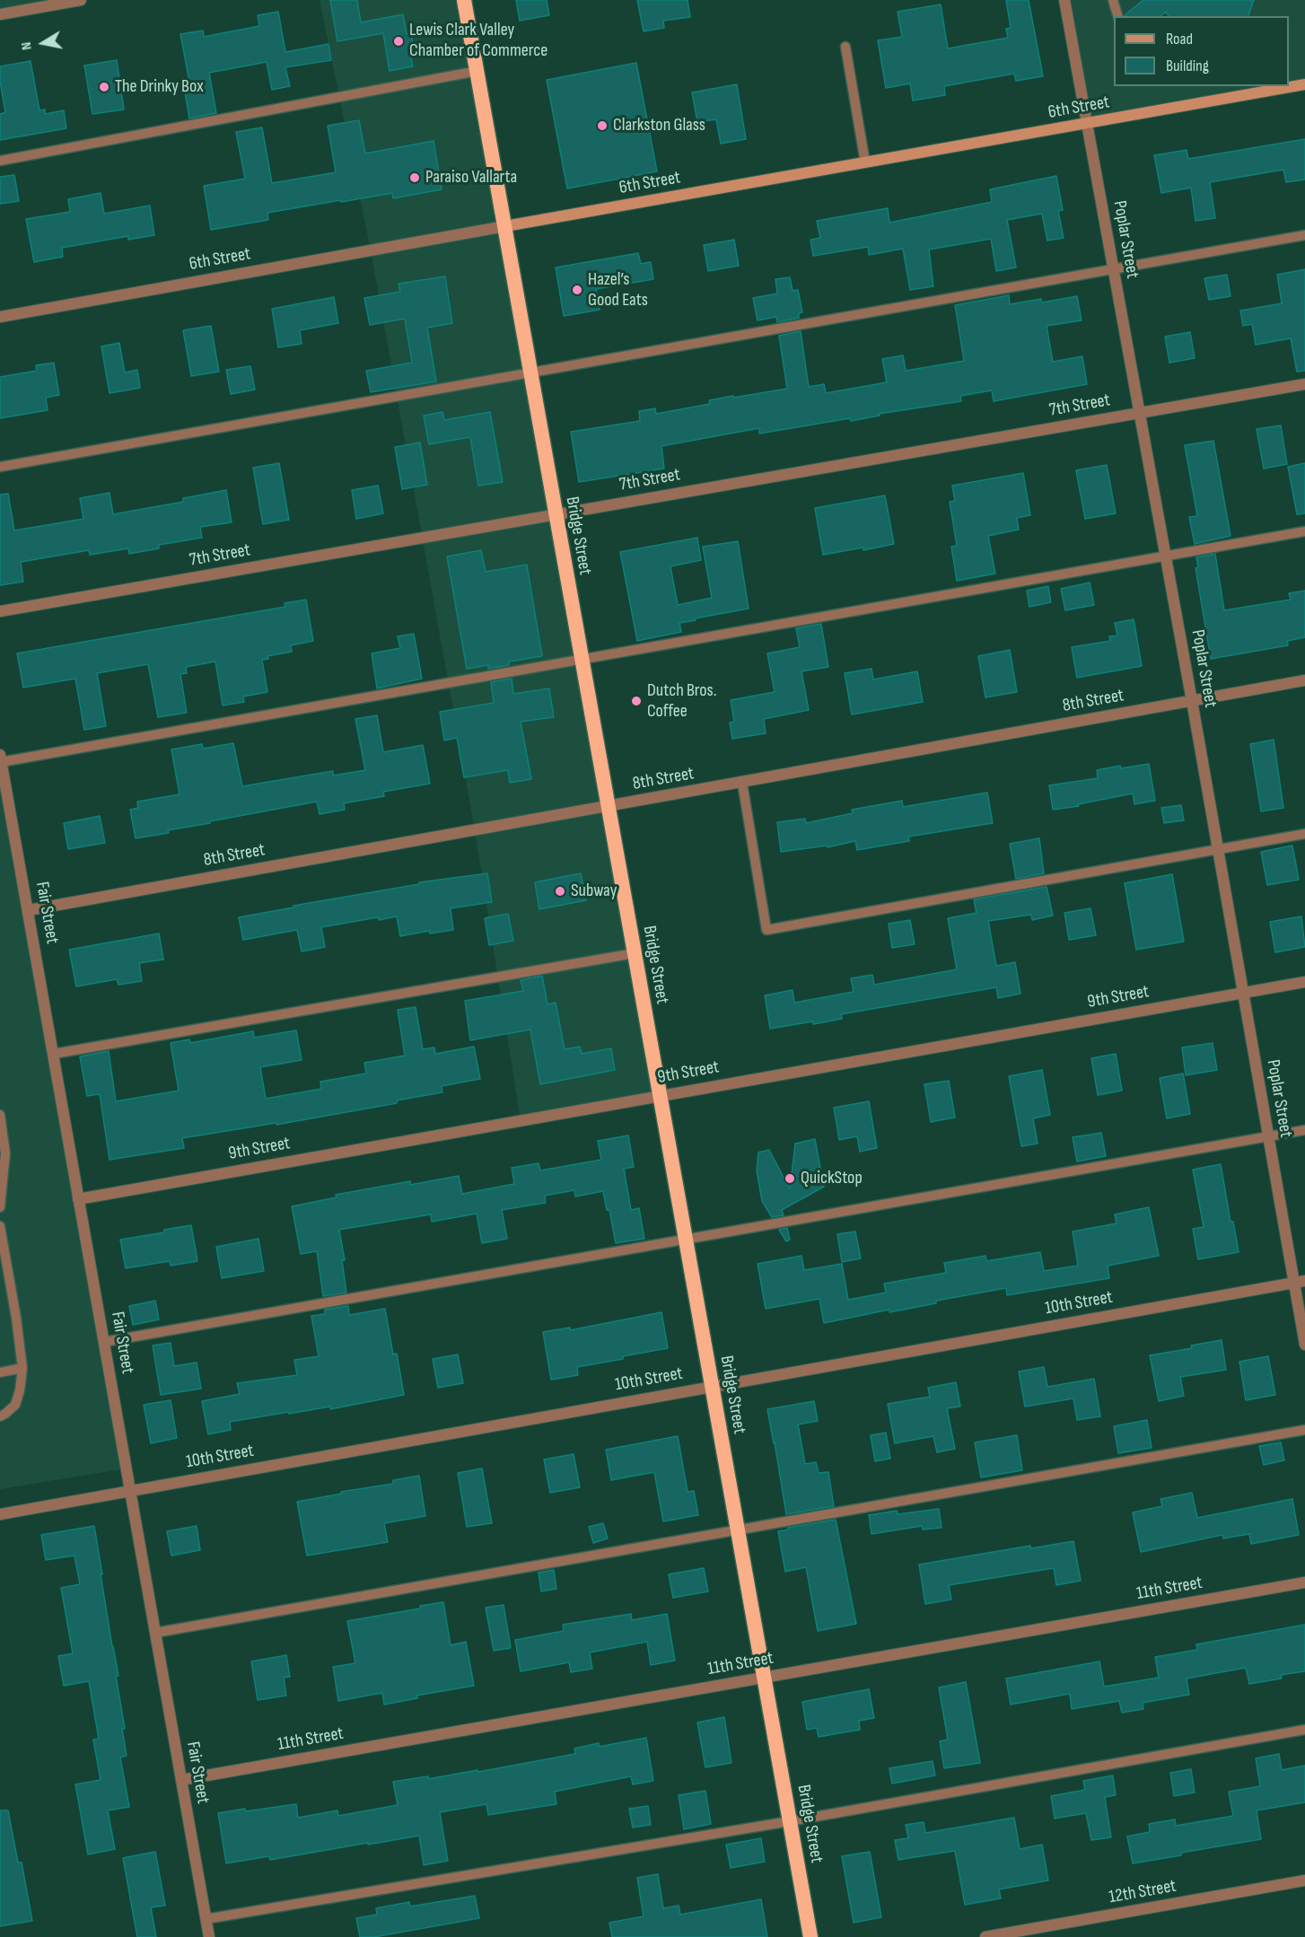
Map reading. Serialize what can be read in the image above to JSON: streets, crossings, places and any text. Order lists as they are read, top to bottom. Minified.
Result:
{"streets":{"highway":["Bridge Street"],"main road":["6th Street"],"street":["Poplar Street","7th Street","8th Street","Fair Street","9th Street","10th Street","11th Street","12th Street"]},"crossings":[["6th Street","Poplar Street"],["6th Street","Bridge Street"],["Poplar Street","7th Street"],["Poplar Street","8th Street"],["Poplar Street","9th Street"],["Poplar Street","10th Street"],["7th Street","Bridge Street"],["Bridge Street","8th Street"],["Bridge Street","9th Street"],["Bridge Street","10th Street"],["Bridge Street","11th Street"],["8th Street","Fair Street"],["Fair Street","9th Street"],["Fair Street","10th Street"],["Fair Street","11th Street"]],"places":["Lewis Clark Valley Chamber of Commerce","The Drinky Box","Clarkston Glass","Paraiso Vallarta","Hazel’s Good Eats","Dutch Bros. Coffee","Subway","QuickStop"],"legend":["Road","Building"],"north":"left"}
